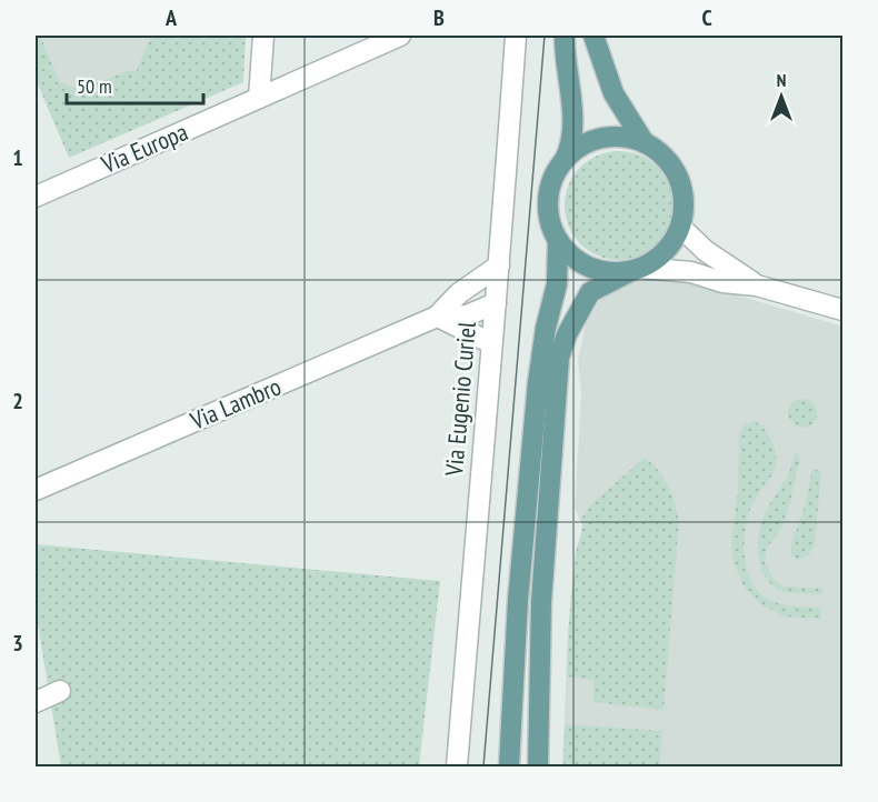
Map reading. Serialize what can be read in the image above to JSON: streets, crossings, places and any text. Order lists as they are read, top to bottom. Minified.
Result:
{"streets":{"street":["Via Europa","Via Eugenio Curiel","Via Lambro"]},"scale_bar":"50 m","north":"top","grid":{"columns":["A","B","C"],"rows":["1","2","3"]}}
